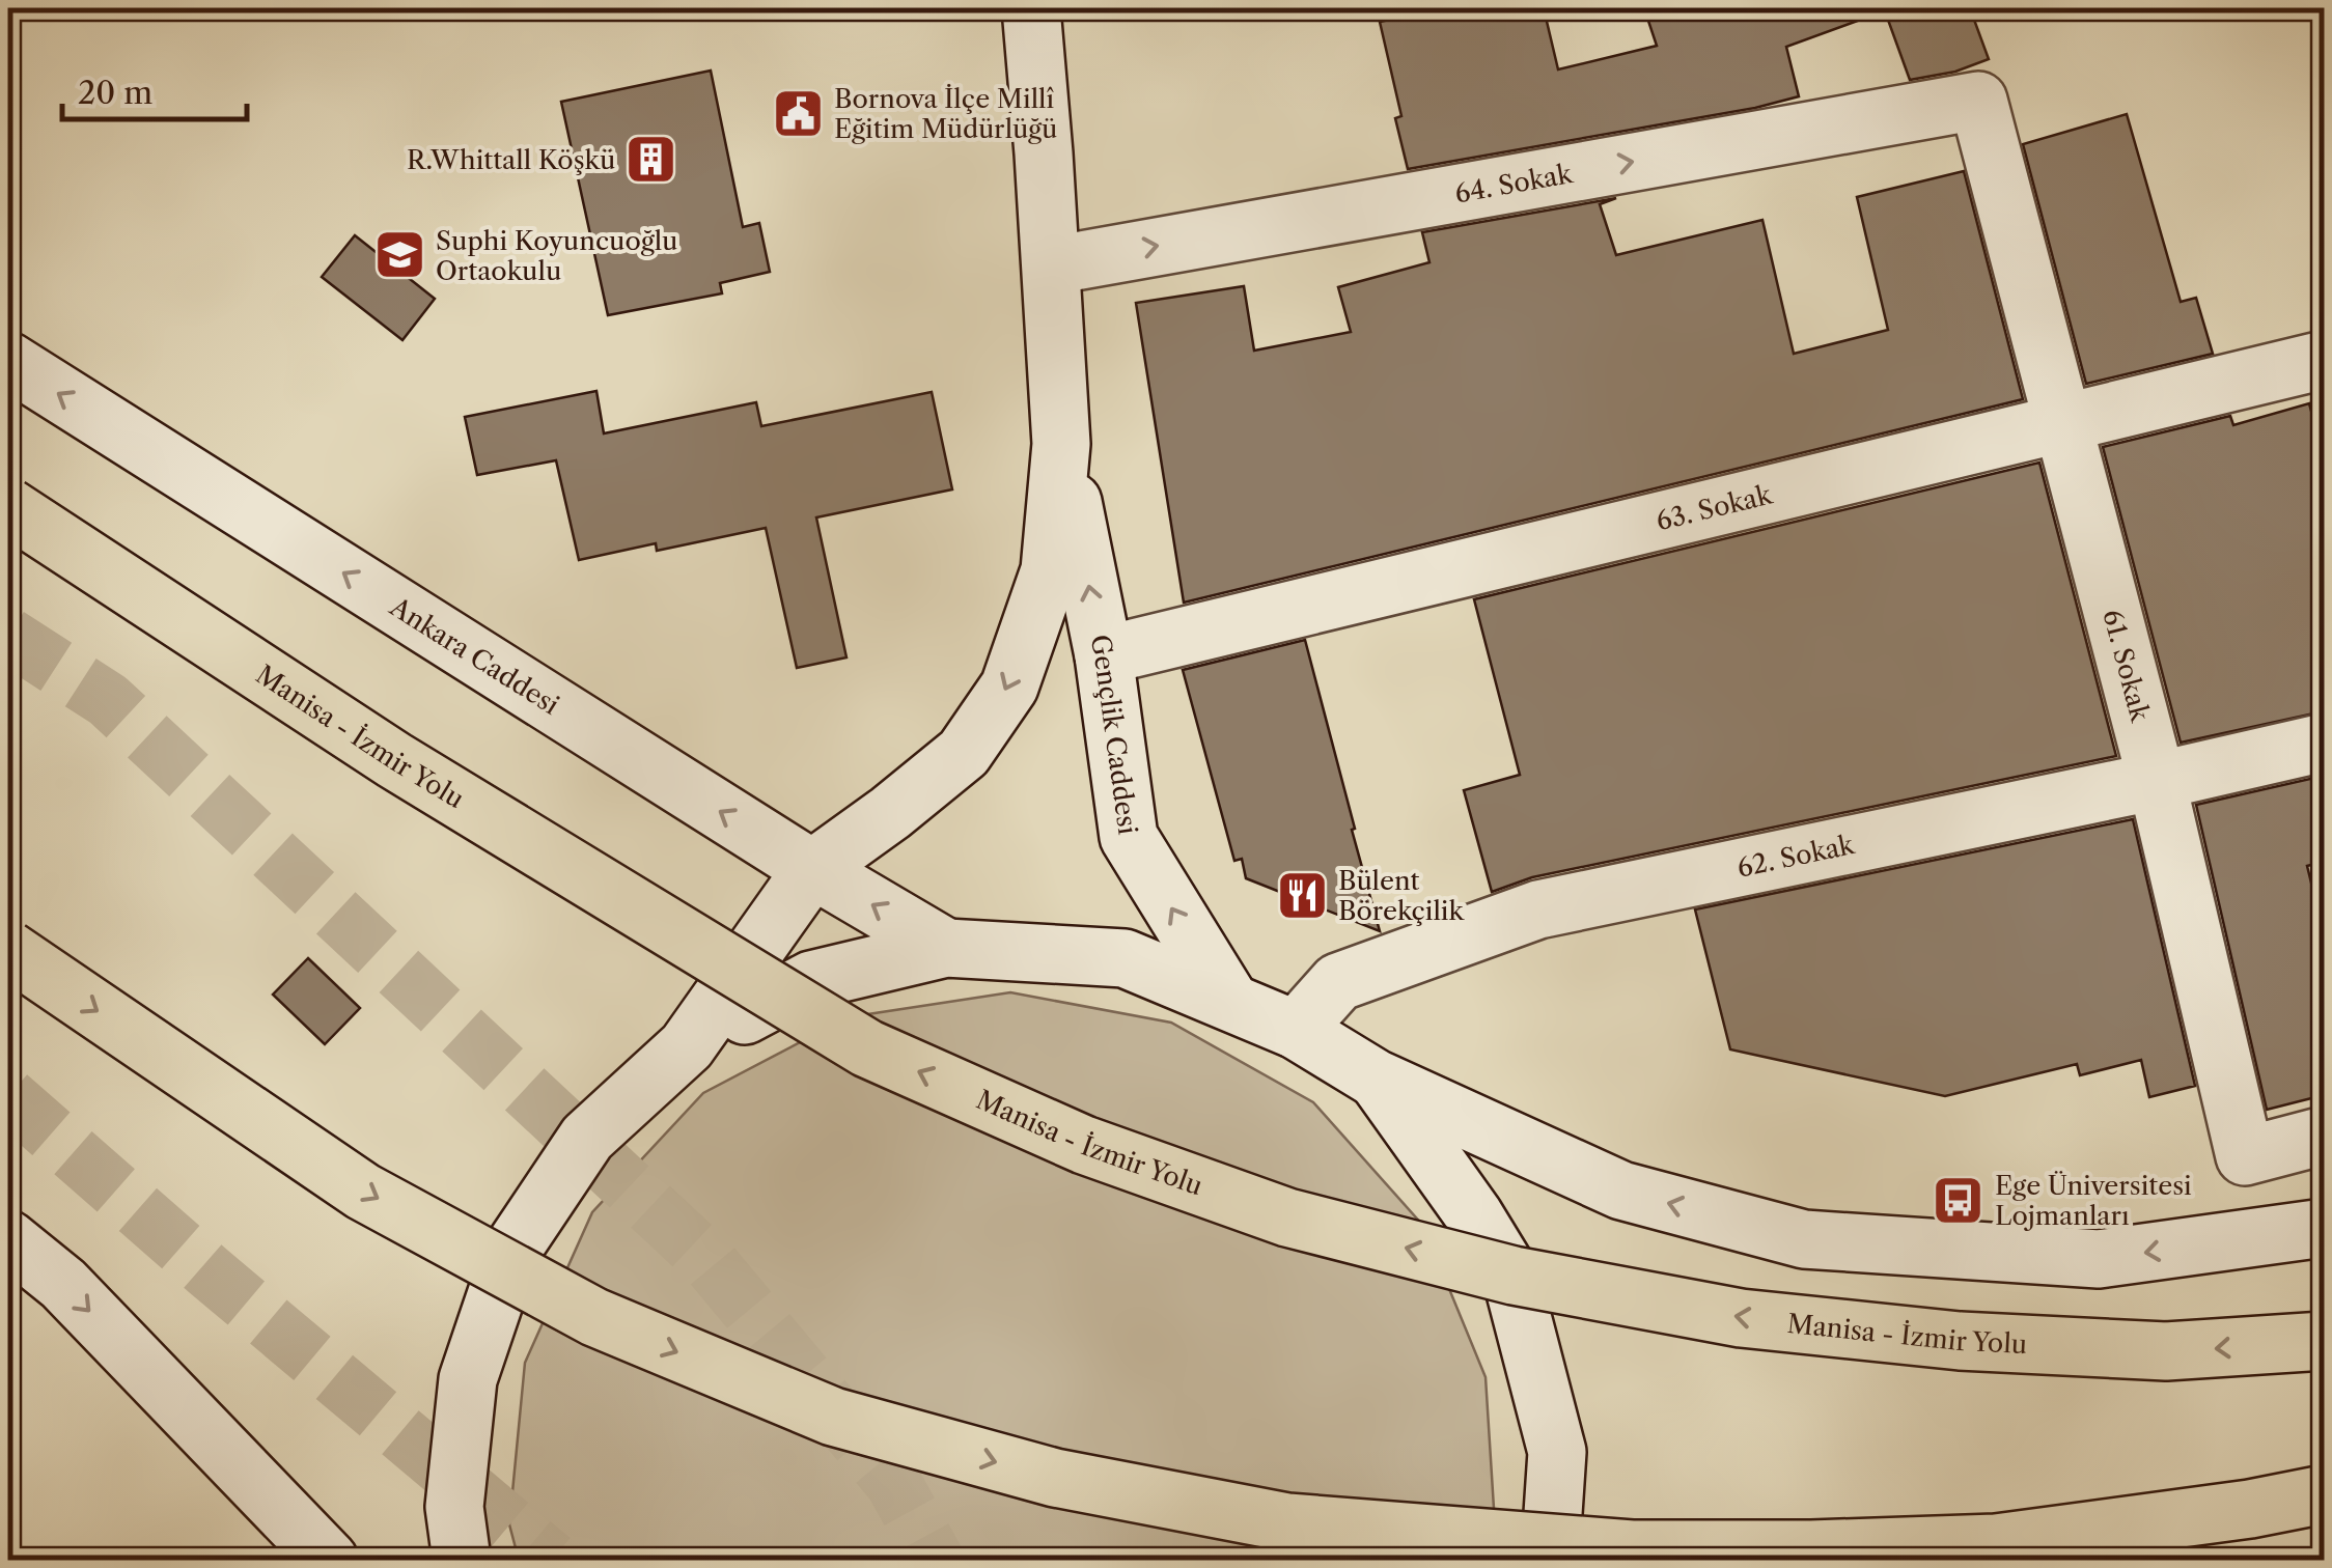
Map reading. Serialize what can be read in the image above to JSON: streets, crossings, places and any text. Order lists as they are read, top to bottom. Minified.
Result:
{"streets":{"highway":["Manisa - İzmir Yolu"],"main road":["64. Sokak","63. Sokak","Ankara Caddesi","61. Sokak","Gençlik Caddesi","62. Sokak"]},"crossings":[["64. Sokak","61. Sokak"],["64. Sokak","Gençlik Caddesi"],["63. Sokak","61. Sokak"],["63. Sokak","Gençlik Caddesi"],["Ankara Caddesi","Gençlik Caddesi"],["61. Sokak","62. Sokak"]],"one_way":["64. Sokak","Ankara Caddesi"],"places":{"public building":["Bornova İlçe Millî Eğitim Müdürlüğü"],"building":["R.Whittall Köşkü"],"school or university":["Suphi Koyuncuoğlu Ortaokulu"],"restaurant":["Bülent Börekçilik"],"bus stop":["Ege Üniversitesi Lojmanları"]},"scale_bar":"20 m"}
